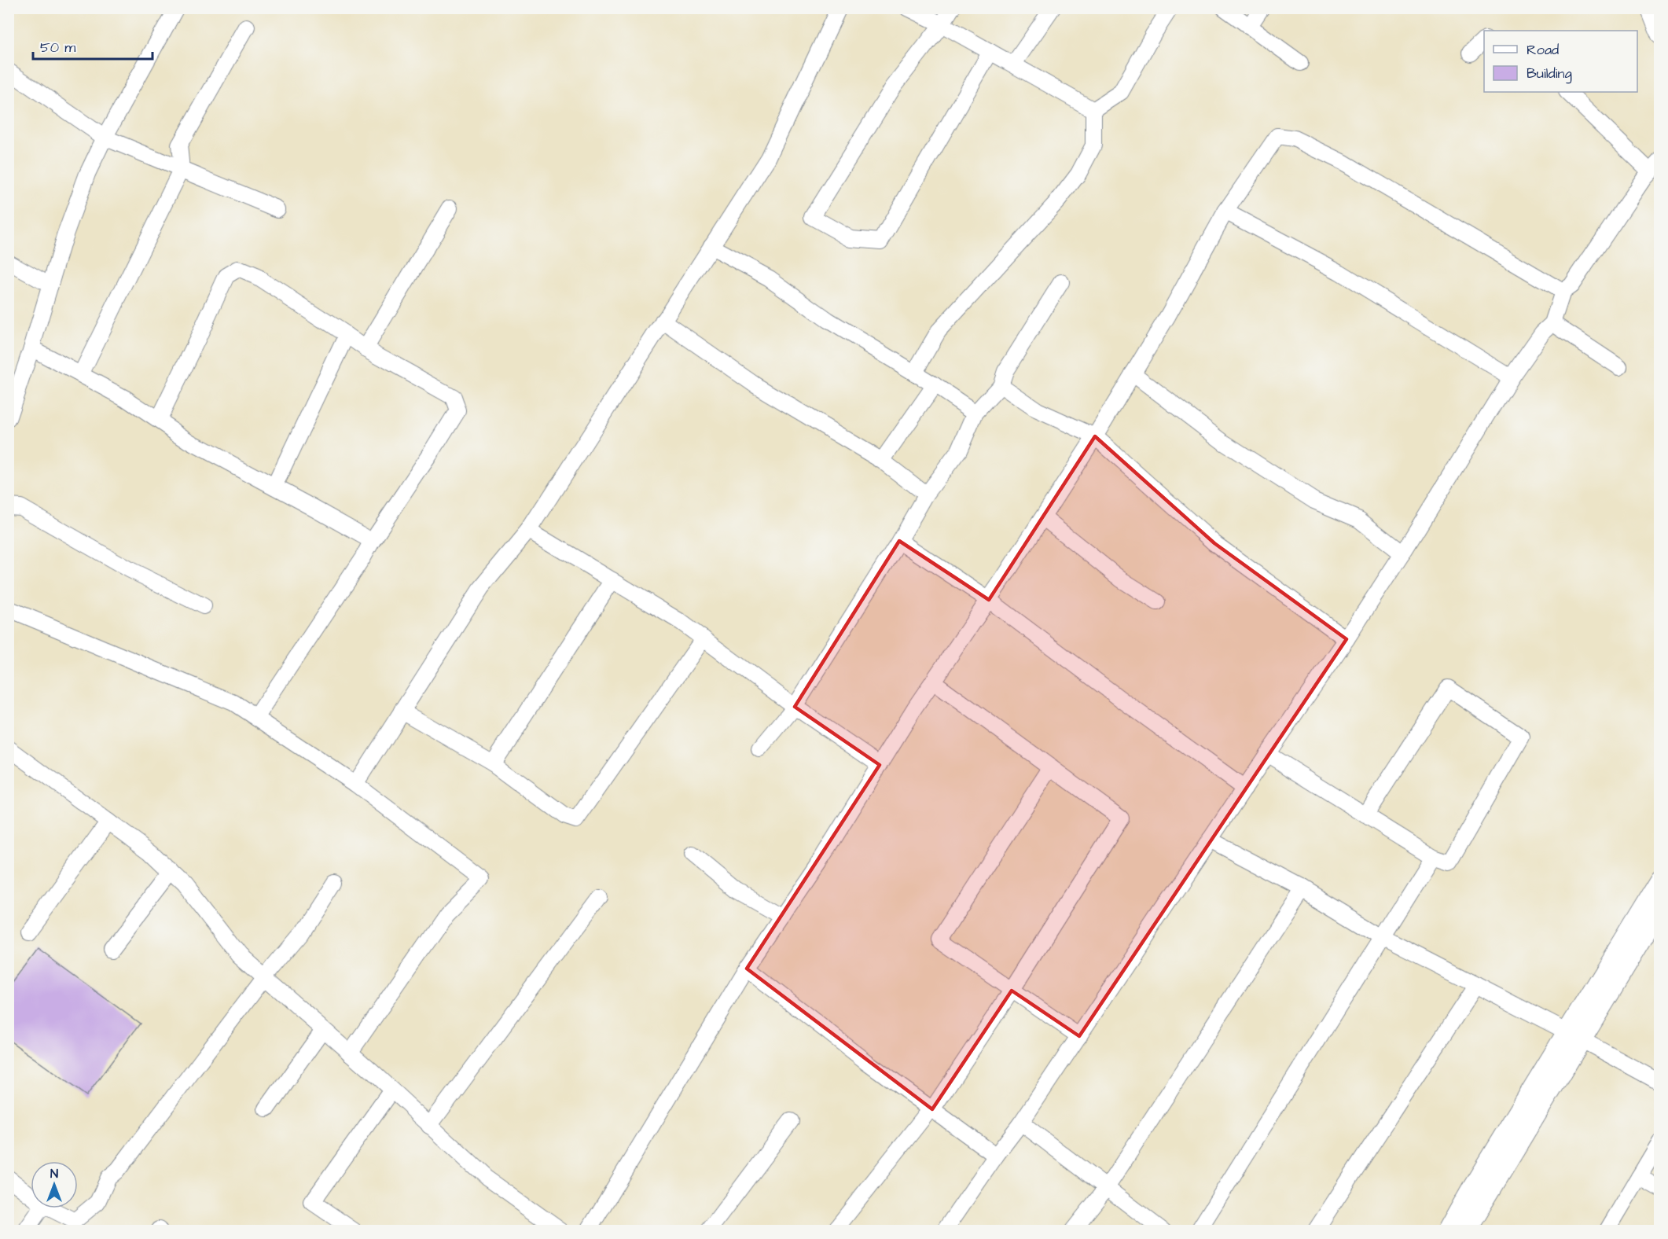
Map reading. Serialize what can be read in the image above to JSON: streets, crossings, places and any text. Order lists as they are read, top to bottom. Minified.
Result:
{"legend":["Road","Building"],"scale_bar":"50 m","north":"top"}
